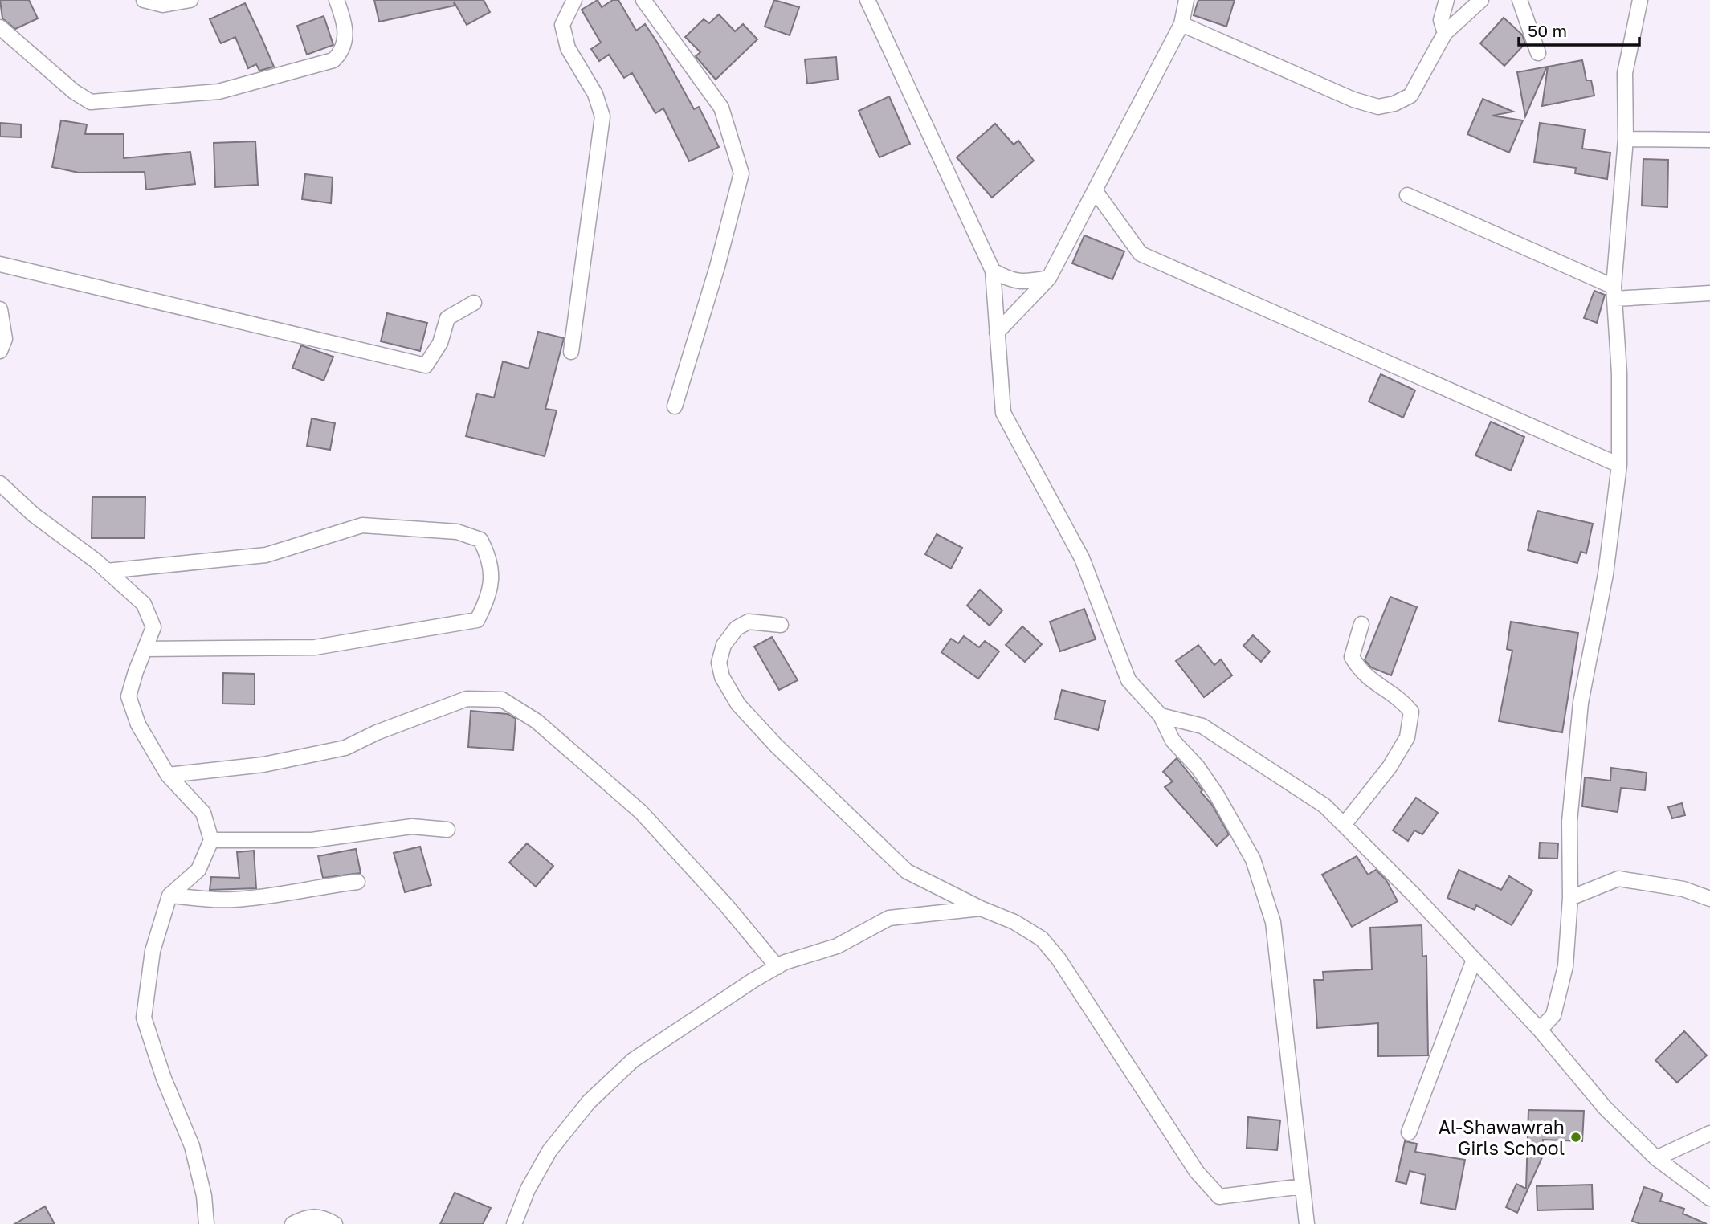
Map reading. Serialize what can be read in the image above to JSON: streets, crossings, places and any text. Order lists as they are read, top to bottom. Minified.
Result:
{"places":["Al-Shawawrah Girls School"],"scale_bar":"50 m"}
